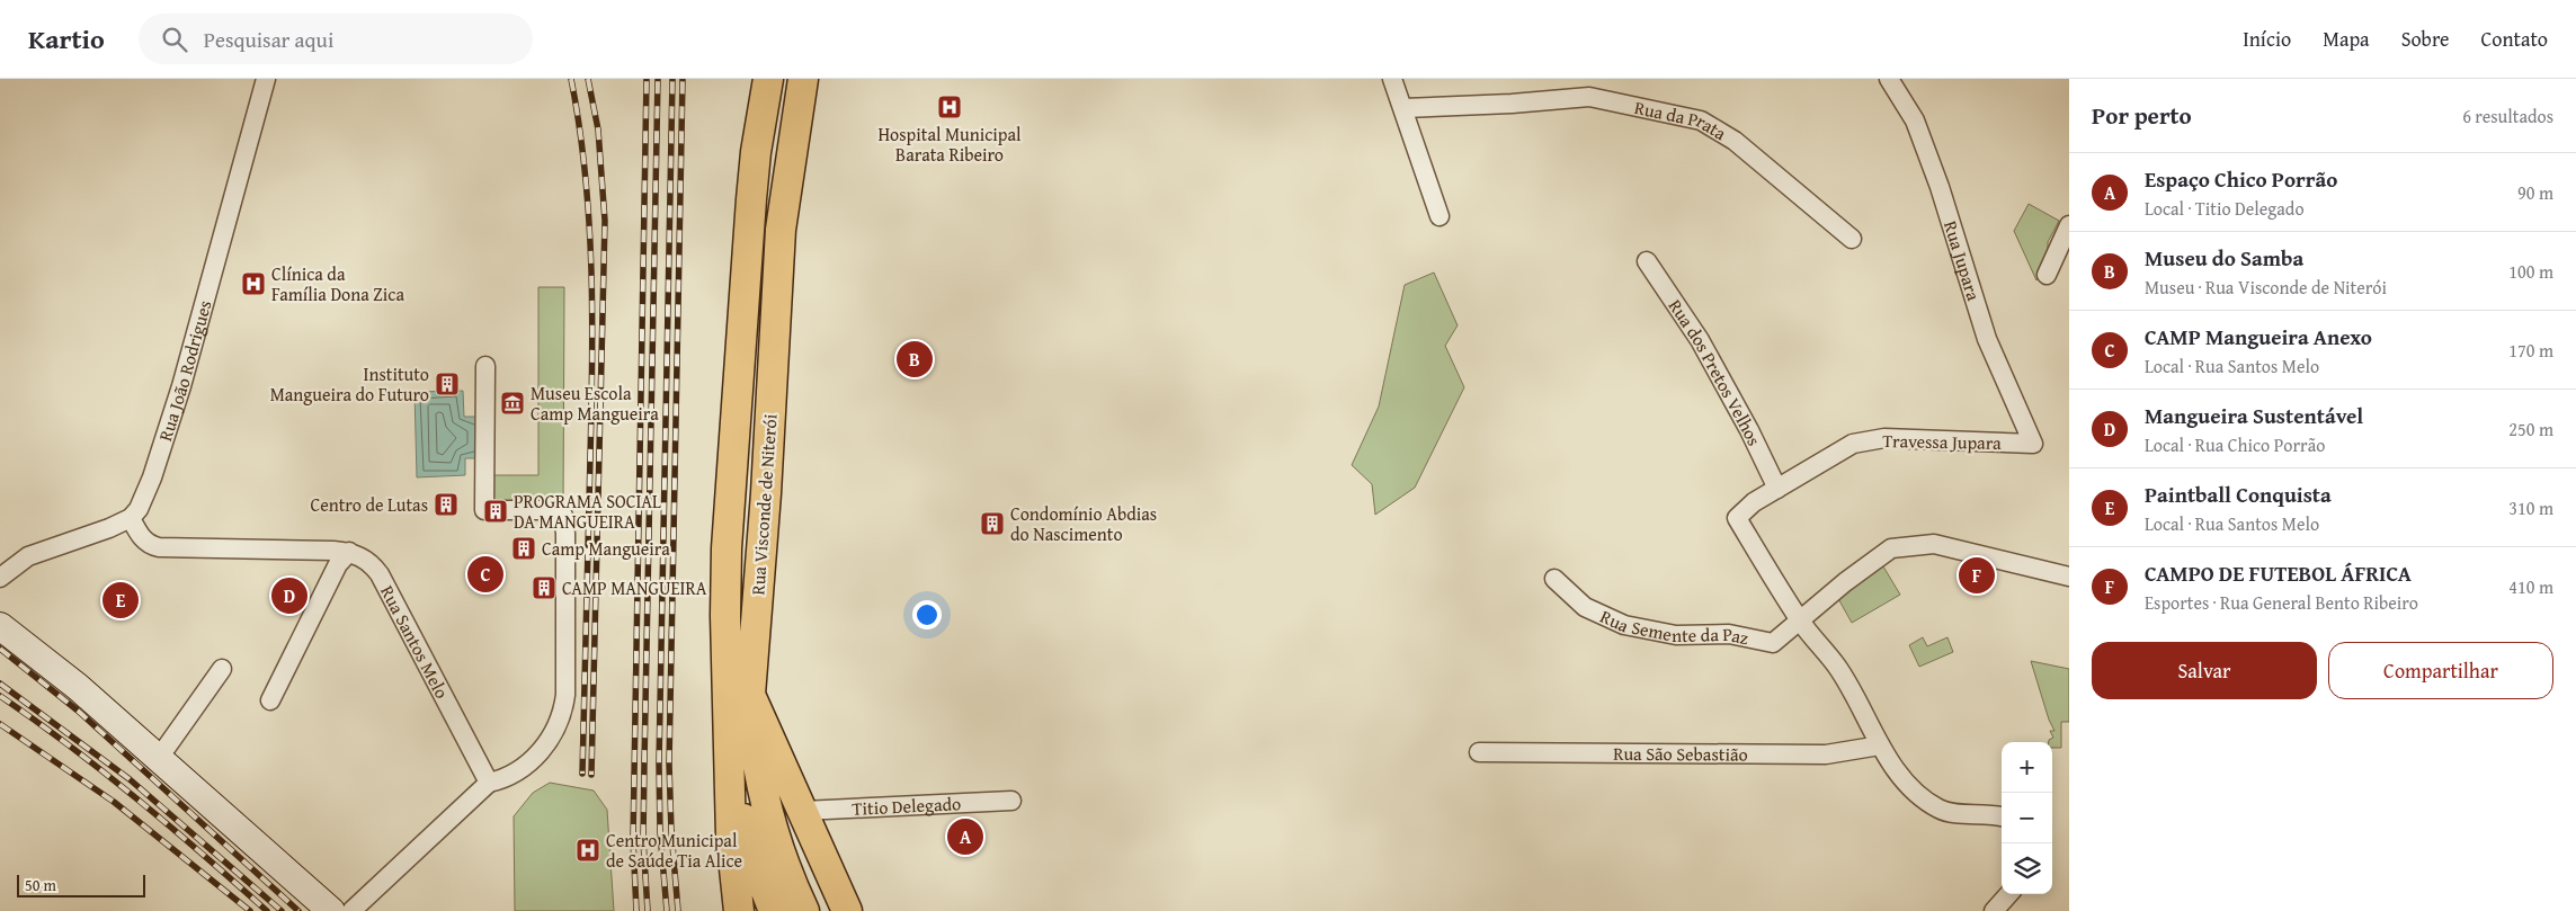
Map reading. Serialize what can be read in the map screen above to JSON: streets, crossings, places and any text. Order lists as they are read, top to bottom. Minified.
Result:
{"streets":{"main road":["Rua Visconde de Niterói"],"street":["Rua da Prata","Rua Jupara","Rua João Rodrigues","Rua dos Pretos Velhos","Travessa Jupara","Rua Semente da Paz","Rua Santos Melo","Rua São Sebastião","Titio Delegado"]},"crossings":[["Rua Jupara","Travessa Jupara"],["Rua João Rodrigues","Rua Santos Melo"],["Rua dos Pretos Velhos","Travessa Jupara"],["Travessa Jupara","Rua Semente da Paz"],["Rua Visconde de Niterói","Titio Delegado"]],"places":{"hospital":["Hospital Municipal Barata Ribeiro","Clínica da Família Dona Zica","Centro Municipal de Saúde Tia Alice"],"building":["Instituto Mangueira do Futuro","Centro de Lutas","PROGRAMA SOCIAL DA MANGUEIRA","Condomínio Abdias do Nascimento","Camp Mangueira","CAMP MANGUEIRA"],"museum":["Museu Escola Camp Mangueira"]},"scale_bar":"50 m","page":{"header":"Kartio","search":"Pesquisar aqui","nav":["Início","Mapa","Sobre","Contato"],"heading":["Por perto","6 resultados"],"list":[{"mark":"A","name":"Espaço Chico Porrão","note":"Local · Titio Delegado","value":"90 m"},{"mark":"B","name":"Museu do Samba","note":"Museu · Rua Visconde de Niterói","value":"100 m"},{"mark":"C","name":"CAMP Mangueira Anexo","note":"Local · Rua Santos Melo","value":"170 m"},{"mark":"D","name":"Mangueira Sustentável","note":"Local · Rua Chico Porrão","value":"250 m"},{"mark":"E","name":"Paintball Conquista","note":"Local · Rua Santos Melo","value":"310 m"},{"mark":"F","name":"CAMPO DE FUTEBOL ÁFRICA","note":"Esportes · Rua General Bento Ribeiro","value":"410 m"}],"pins":["B","C","F","D","E","A"],"buttons":["Salvar","Compartilhar"],"map_buttons":["+","−"],"scale":"50 m"}}
